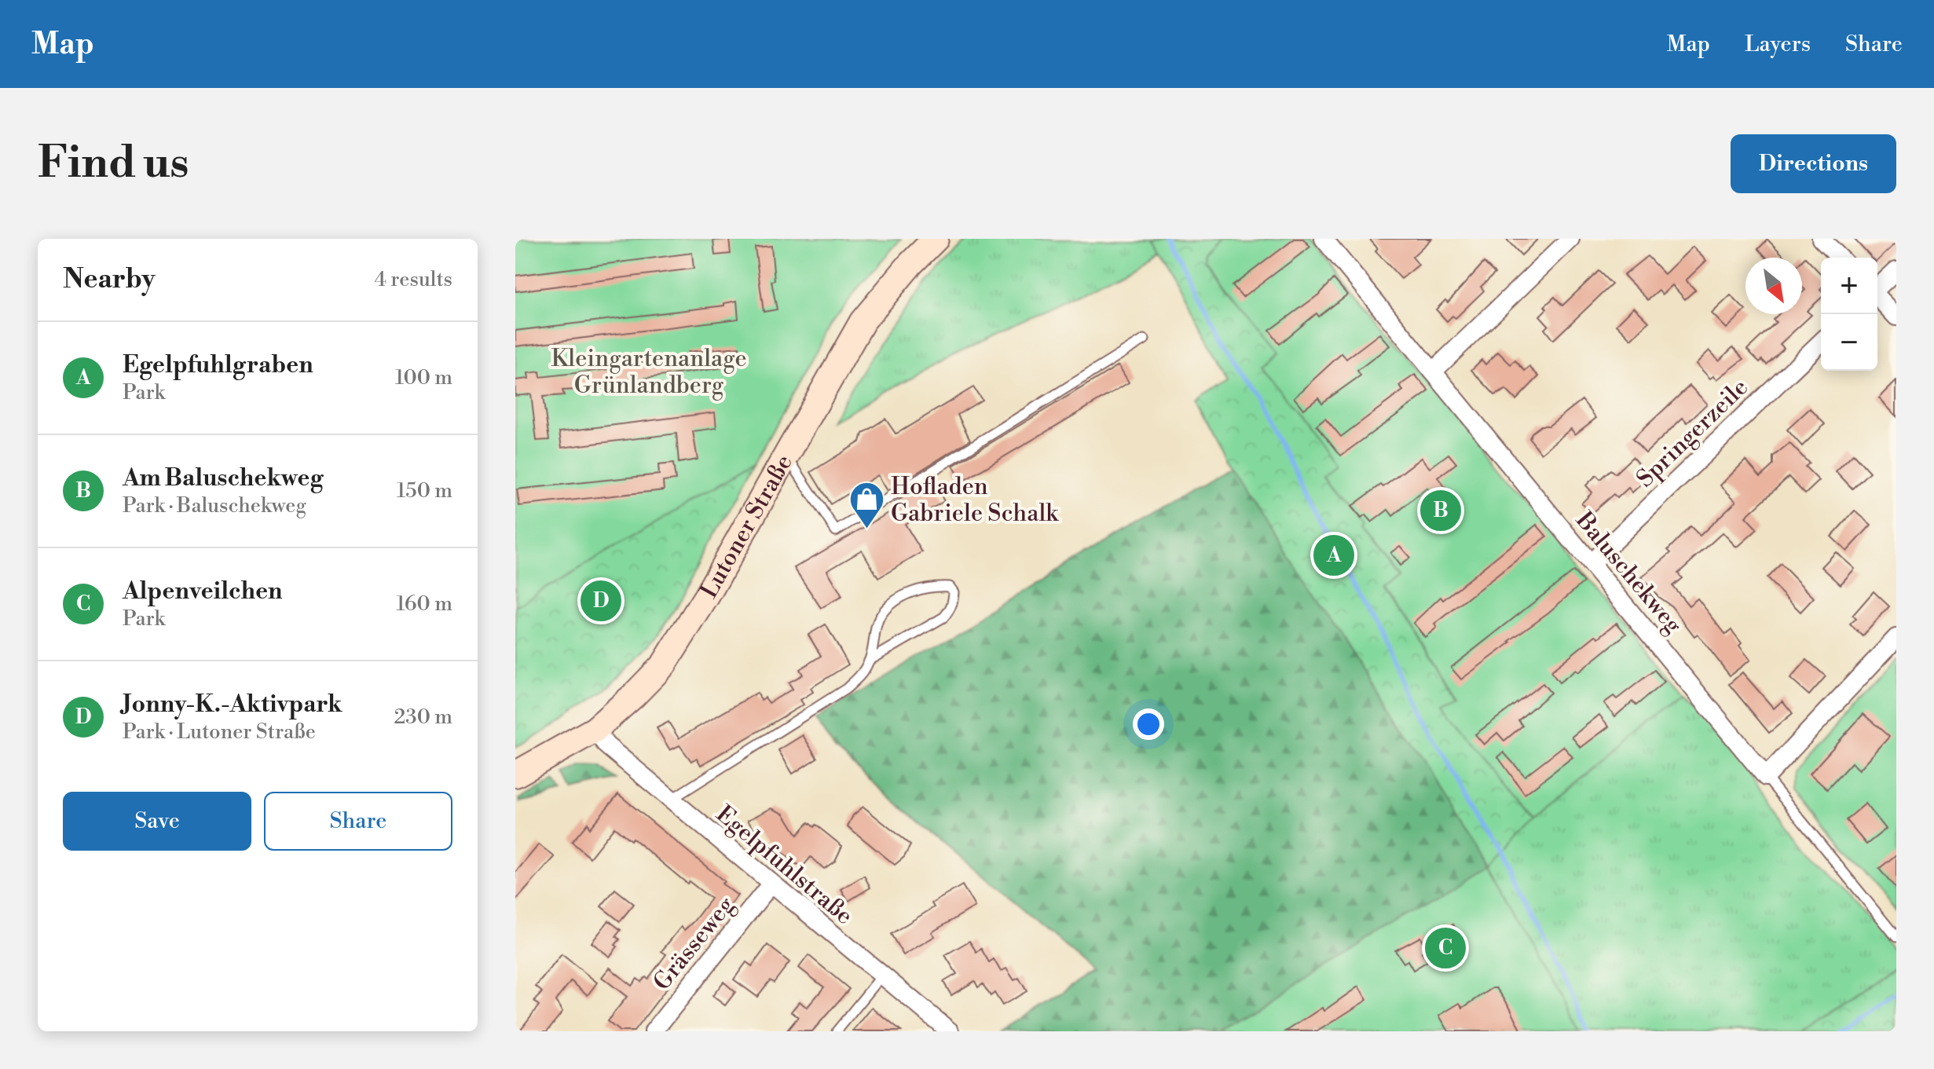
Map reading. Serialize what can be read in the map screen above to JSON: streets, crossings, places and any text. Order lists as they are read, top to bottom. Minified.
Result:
{"streets":{"street":["Springerzeile","Lutoner Straße","Baluschekweg","Egelpfuhlstraße","Grässeweg"]},"crossings":[["Springerzeile","Baluschekweg"],["Lutoner Straße","Egelpfuhlstraße"],["Egelpfuhlstraße","Grässeweg"]],"parks":["Kleingartenanlage Grünlandberg"],"places":{"shop":["Hofladen Gabriele Schalk"]},"north":"bottom right","page":{"header":"Map","nav":["Map","Layers","Share"],"buttons":["Directions",["Save","Share"]],"title":"Find us","heading":["Nearby","4 results"],"map_buttons":["+","−"],"list":[{"mark":"A","name":"Egelpfuhlgraben","note":"Park","value":"100 m"},{"mark":"B","name":"Am Baluschekweg","note":"Park · Baluschekweg","value":"150 m"},{"mark":"C","name":"Alpenveilchen","note":"Park","value":"160 m"},{"mark":"D","name":"Jonny-K.-Aktivpark","note":"Park · Lutoner Straße","value":"230 m"}],"pins":["B","A","D","C"]}}
